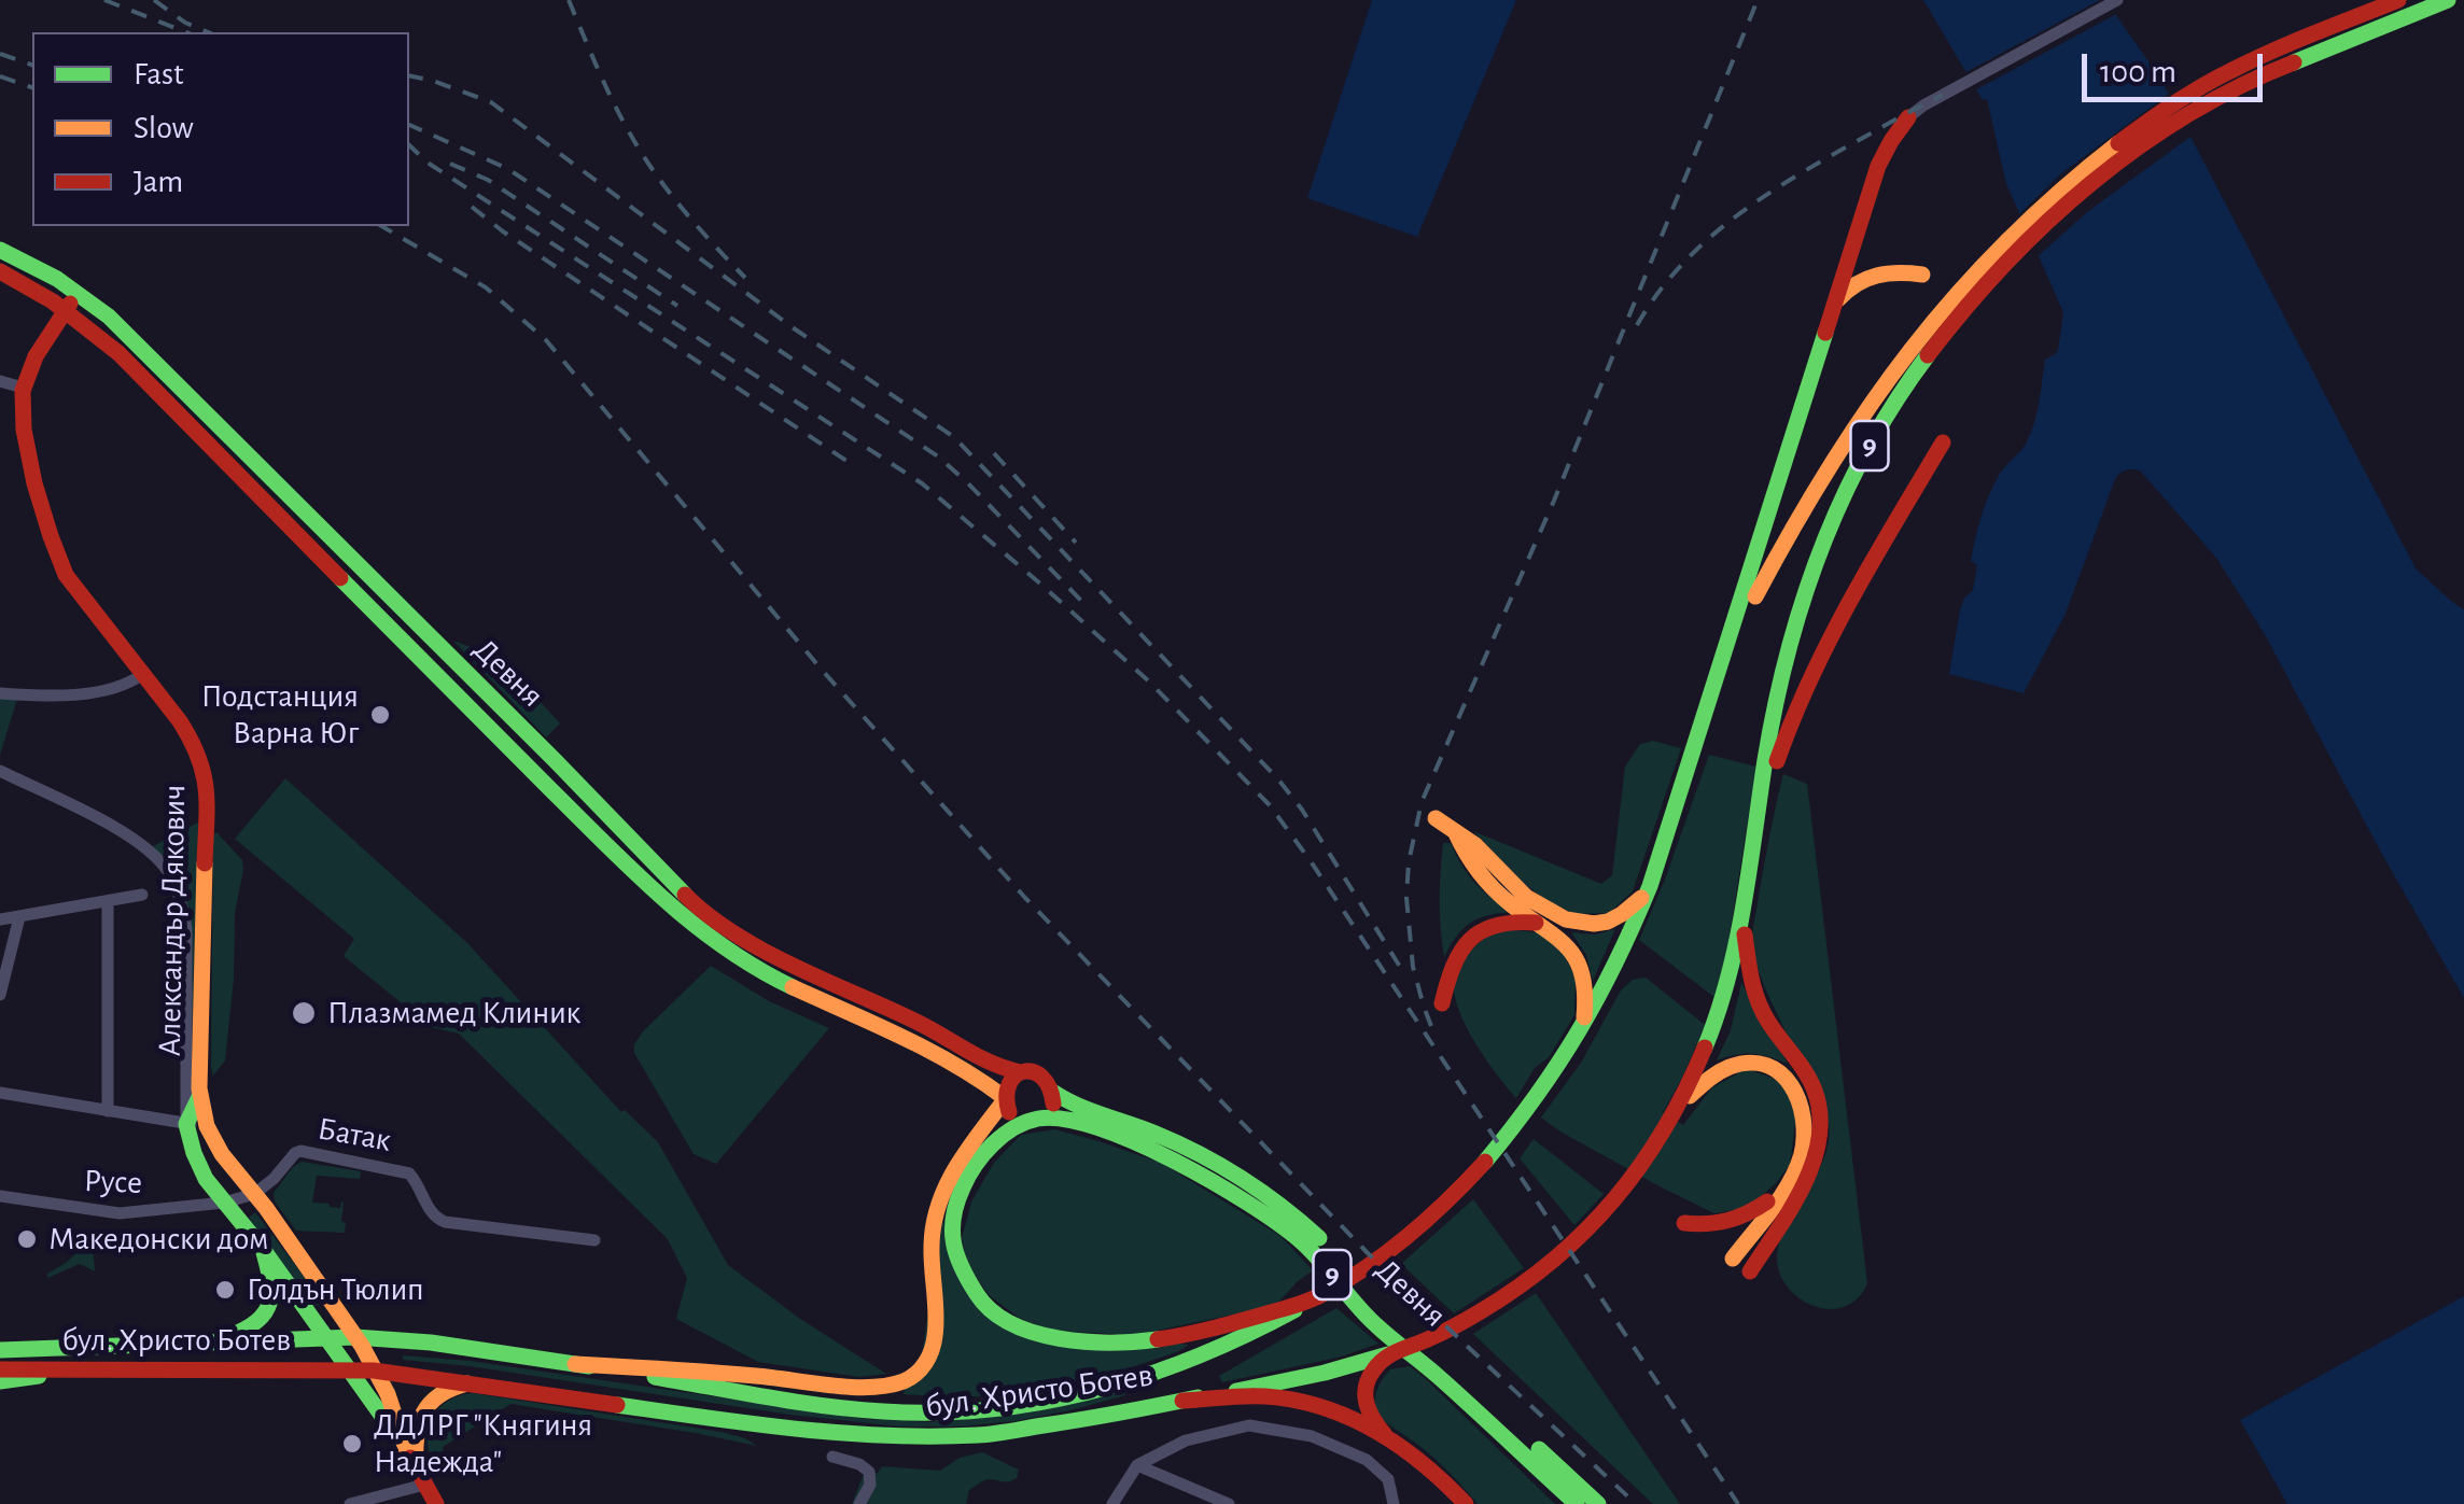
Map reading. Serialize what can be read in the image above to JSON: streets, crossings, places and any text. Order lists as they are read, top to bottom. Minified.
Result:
{"streets":{"main road":["9","Девня","Александър Дякович","бул. Христо Ботев"],"street":["Батак","Русе"]},"crossings":[["9","Девня"],["9","бул. Христо Ботев"],["Девня","Александър Дякович"],["Александър Дякович","Батак"],["Александър Дякович","бул. Христо Ботев"],["Батак","Русе"]],"places":["Подстанция Варна Юг","Плазмамед Клиник","Македонски дом","Голдън Тюлип","ДДЛРГ \"Княгиня Надежда\""],"legend":["Fast","Slow","Jam"],"scale_bar":"100 m"}
